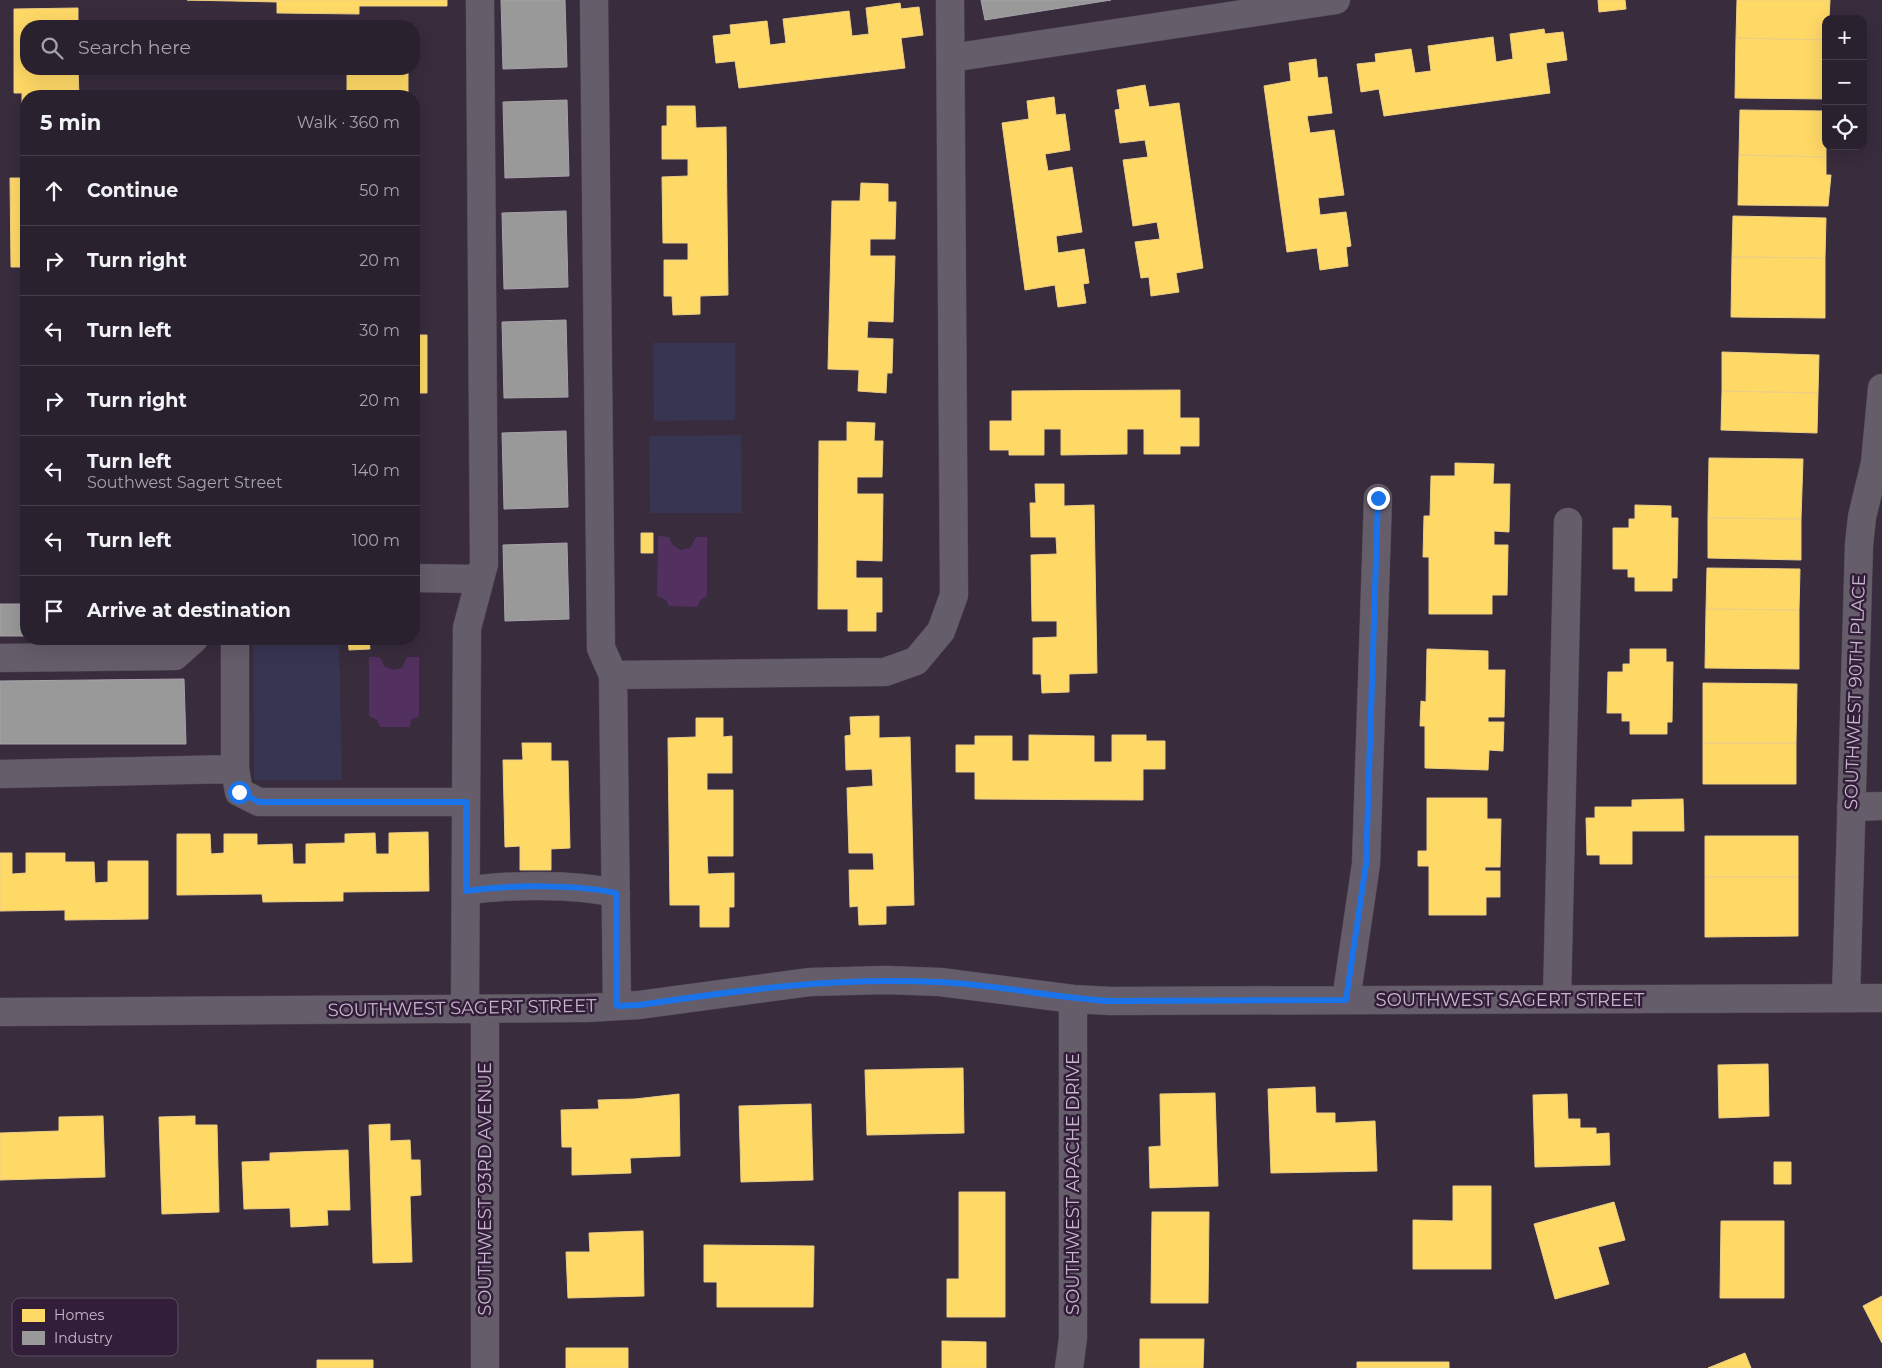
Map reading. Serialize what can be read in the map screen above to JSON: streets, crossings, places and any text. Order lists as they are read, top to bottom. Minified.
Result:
{"streets":{"street":["SOUTHWEST 90TH PLACE","SOUTHWEST SAGERT STREET","SOUTHWEST APACHE DRIVE","SOUTHWEST 93RD AVENUE"]},"crossings":[["SOUTHWEST 90TH PLACE","SOUTHWEST SAGERT STREET"],["SOUTHWEST SAGERT STREET","SOUTHWEST APACHE DRIVE"],["SOUTHWEST SAGERT STREET","SOUTHWEST 93RD AVENUE"]],"legend":["Homes","Industry"],"page":{"map_buttons":["+","−"],"search":"Search here","heading":["5 min","Walk · 360 m"],"list":[["Continue","50 m"],["Turn right","20 m"],["Turn left","30 m"],["Turn right","20 m"],["Turn left","Southwest Sagert Street","140 m"],["Turn left","100 m"],"Arrive at destination"]}}
